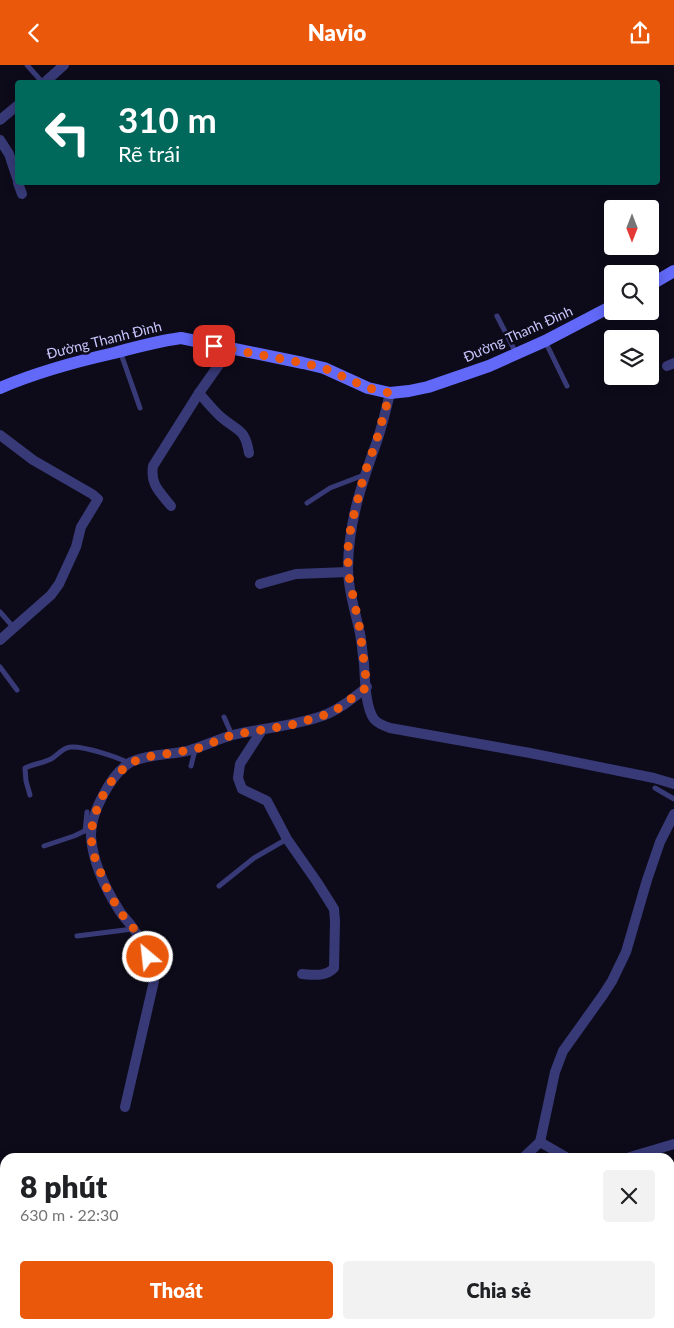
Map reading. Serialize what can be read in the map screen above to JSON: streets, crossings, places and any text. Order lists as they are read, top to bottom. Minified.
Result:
{"streets":{"street":["Đường Thanh Đình"]},"north":"bottom","page":{"header":"Navio","turn":["310 m","Rẽ trái"],"heading":["8 phút","630 m · 22:30"],"buttons":["Thoát","Chia sẻ"]}}
